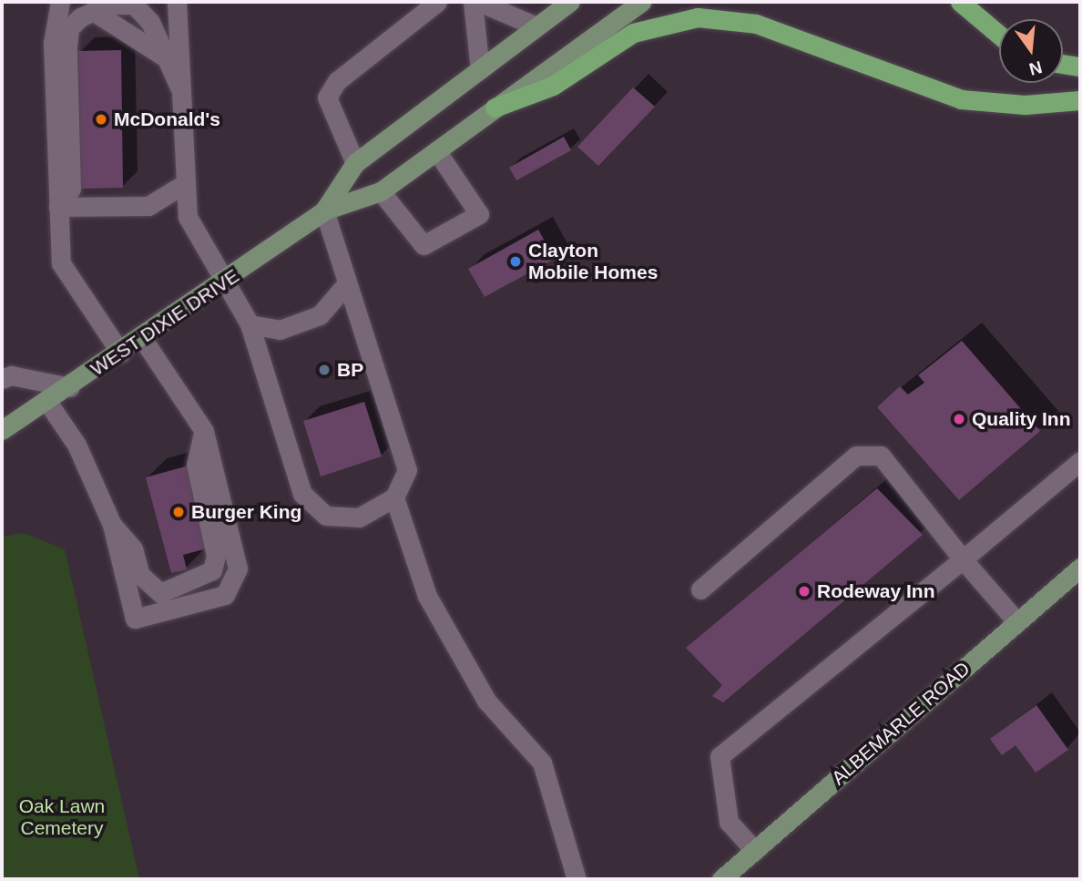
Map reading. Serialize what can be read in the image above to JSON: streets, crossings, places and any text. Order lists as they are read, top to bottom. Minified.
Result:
{"streets":{"main road":["WEST DIXIE DRIVE","ALBEMARLE ROAD"]},"parks":["Oak Lawn Cemetery"],"places":["McDonald's","Clayton Mobile Homes","BP","Quality Inn","Burger King","Rodeway Inn"],"north":"bottom"}
